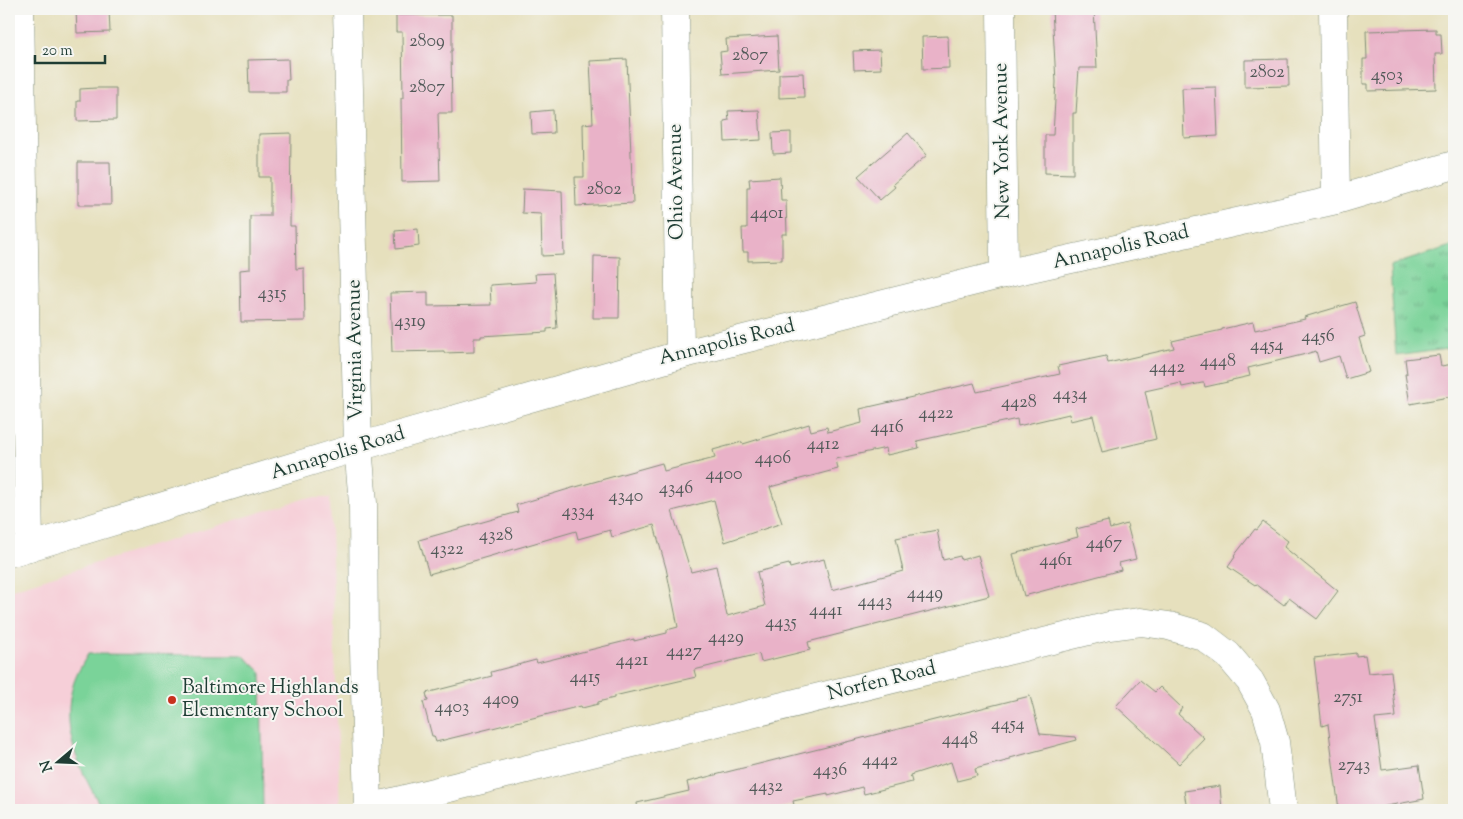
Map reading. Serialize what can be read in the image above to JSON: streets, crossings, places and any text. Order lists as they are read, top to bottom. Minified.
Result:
{"streets":{"street":["New York Avenue","Ohio Avenue","Annapolis Road","Virginia Avenue","Norfen Road"]},"crossings":[["New York Avenue","Annapolis Road"],["Ohio Avenue","Annapolis Road"],["Annapolis Road","Virginia Avenue"],["Virginia Avenue","Norfen Road"]],"places":["Baltimore Highlands Elementary School"],"house_numbers":["2809","2807","2802","4503","2807","2802","4401","4315","4319","4456","4454","4448","4442","4434","4428","4422","4416","4412","4406","4400","4346","4340","4334","4328","4467","4322","4461","4449","4443","4441","4435","4429","4427","4421","4415","2751","4409","4403","4454","4448","4442","2743","4436","4432"],"scale_bar":"20 m","north":"left"}
